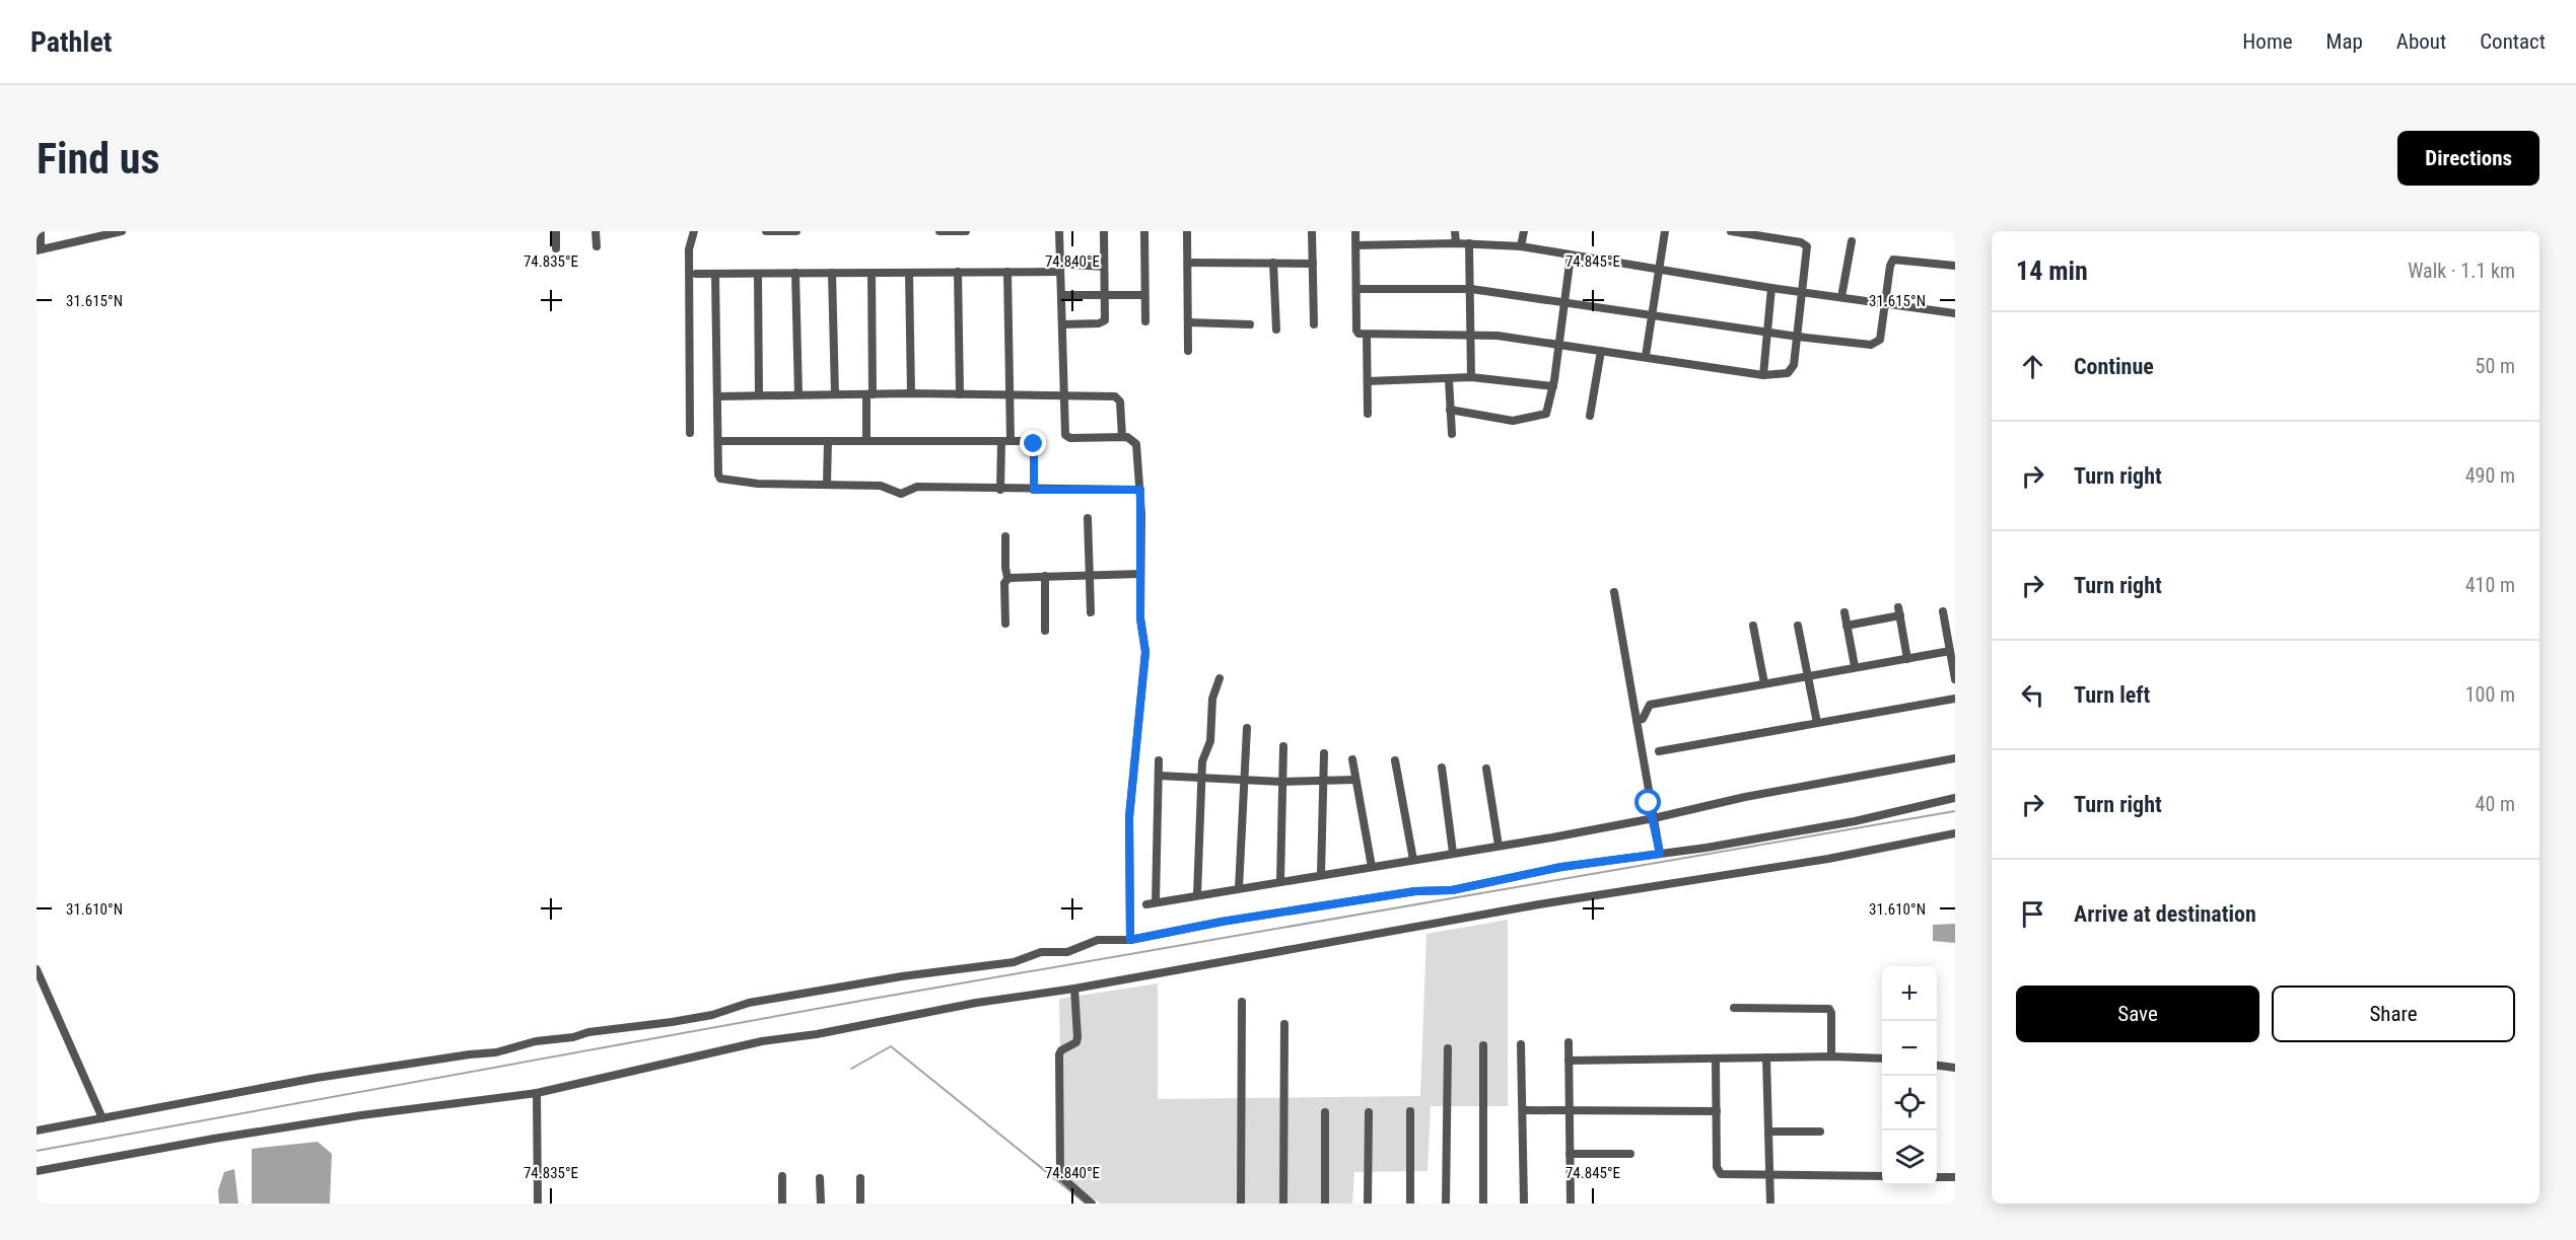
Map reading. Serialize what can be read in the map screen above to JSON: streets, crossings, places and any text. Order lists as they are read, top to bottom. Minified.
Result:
{"page":{"header":"Pathlet","nav":["Home","Map","About","Contact"],"buttons":["Directions",["Save","Share"]],"title":"Find us","heading":["14 min","Walk · 1.1 km"],"list":[["Continue","50 m"],["Turn right","490 m"],["Turn right","410 m"],["Turn left","100 m"],["Turn right","40 m"],"Arrive at destination"],"map_buttons":["+","−"]},"coordinates":["74.835°E","74.840°E","74.845°E","31.615°N","31.610°N"]}
